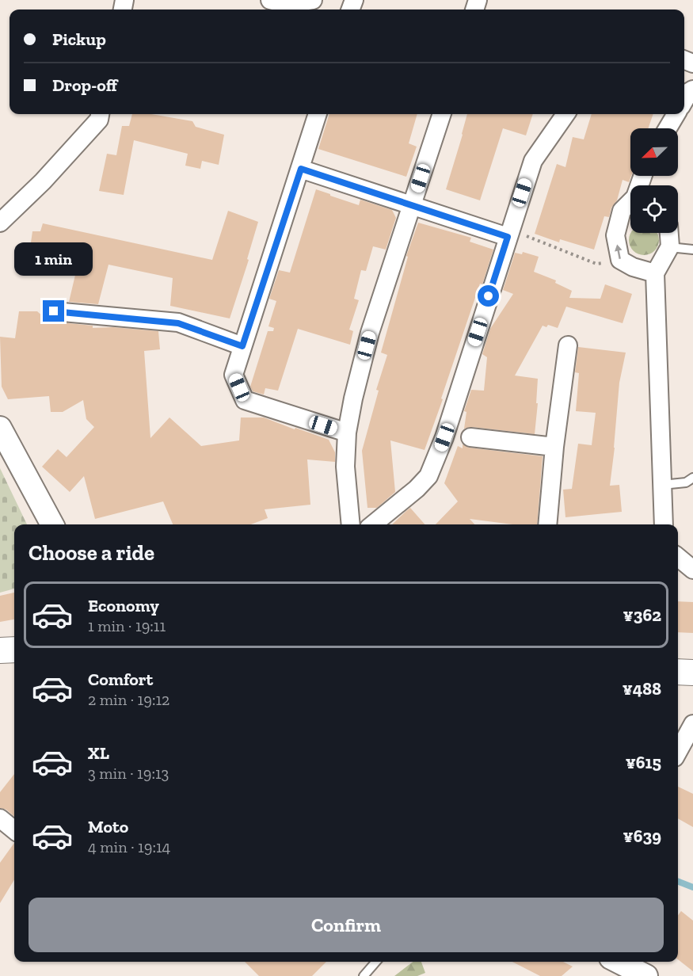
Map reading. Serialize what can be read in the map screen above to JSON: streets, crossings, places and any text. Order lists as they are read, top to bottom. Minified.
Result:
{"north":"bottom left","page":{"banner":["Pickup","Drop-off"],"bubble":"1 min","heading":"Choose a ride","list":[{"name":"Economy","note":"1 min · 19:11","value":"¥362"},{"name":"Comfort","note":"2 min · 19:12","value":"¥488"},{"name":"XL","note":"3 min · 19:13","value":"¥615"},{"name":"Moto","note":"4 min · 19:14","value":"¥639"}],"buttons":"Confirm"}}
